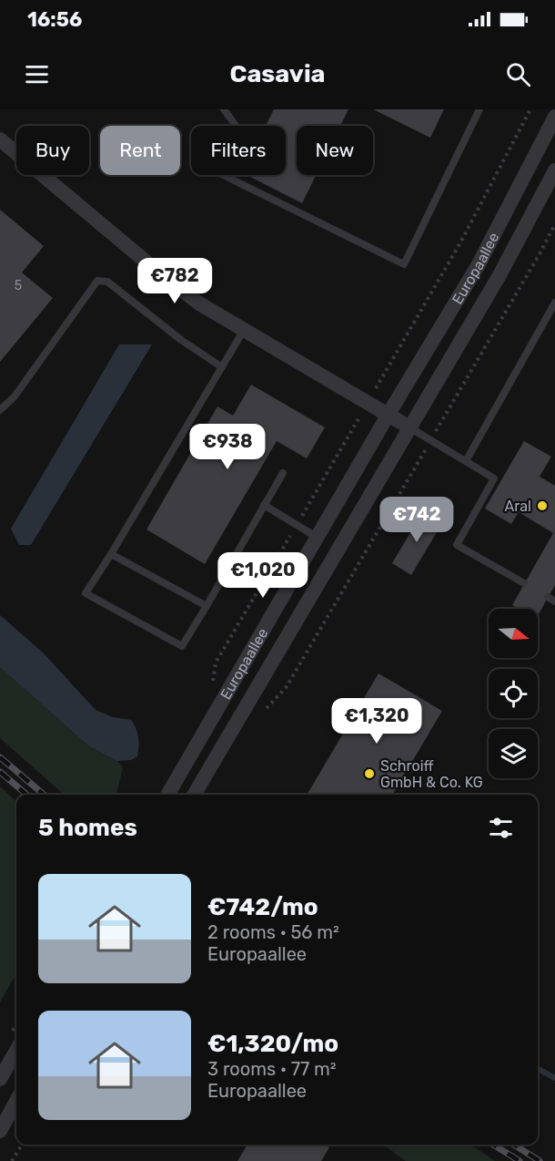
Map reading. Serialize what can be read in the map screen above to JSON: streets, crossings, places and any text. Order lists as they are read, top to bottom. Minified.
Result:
{"streets":{"street":["Europaallee"]},"places":["Aral","Schroiff GmbH & Co. KG"],"house_numbers":["5"],"north":"right","page":{"status":"16:56","header":"Casavia","chip":["Buy","Rent","Filters","New"],"price":["€782","€938","€742","€1,020","€1,320"],"heading":"5 homes","list":[{"name":"€742/mo","note":"2 rooms · 56 m² · Europaallee"},{"name":"€1,320/mo","note":"3 rooms · 77 m² · Europaallee"}]}}
